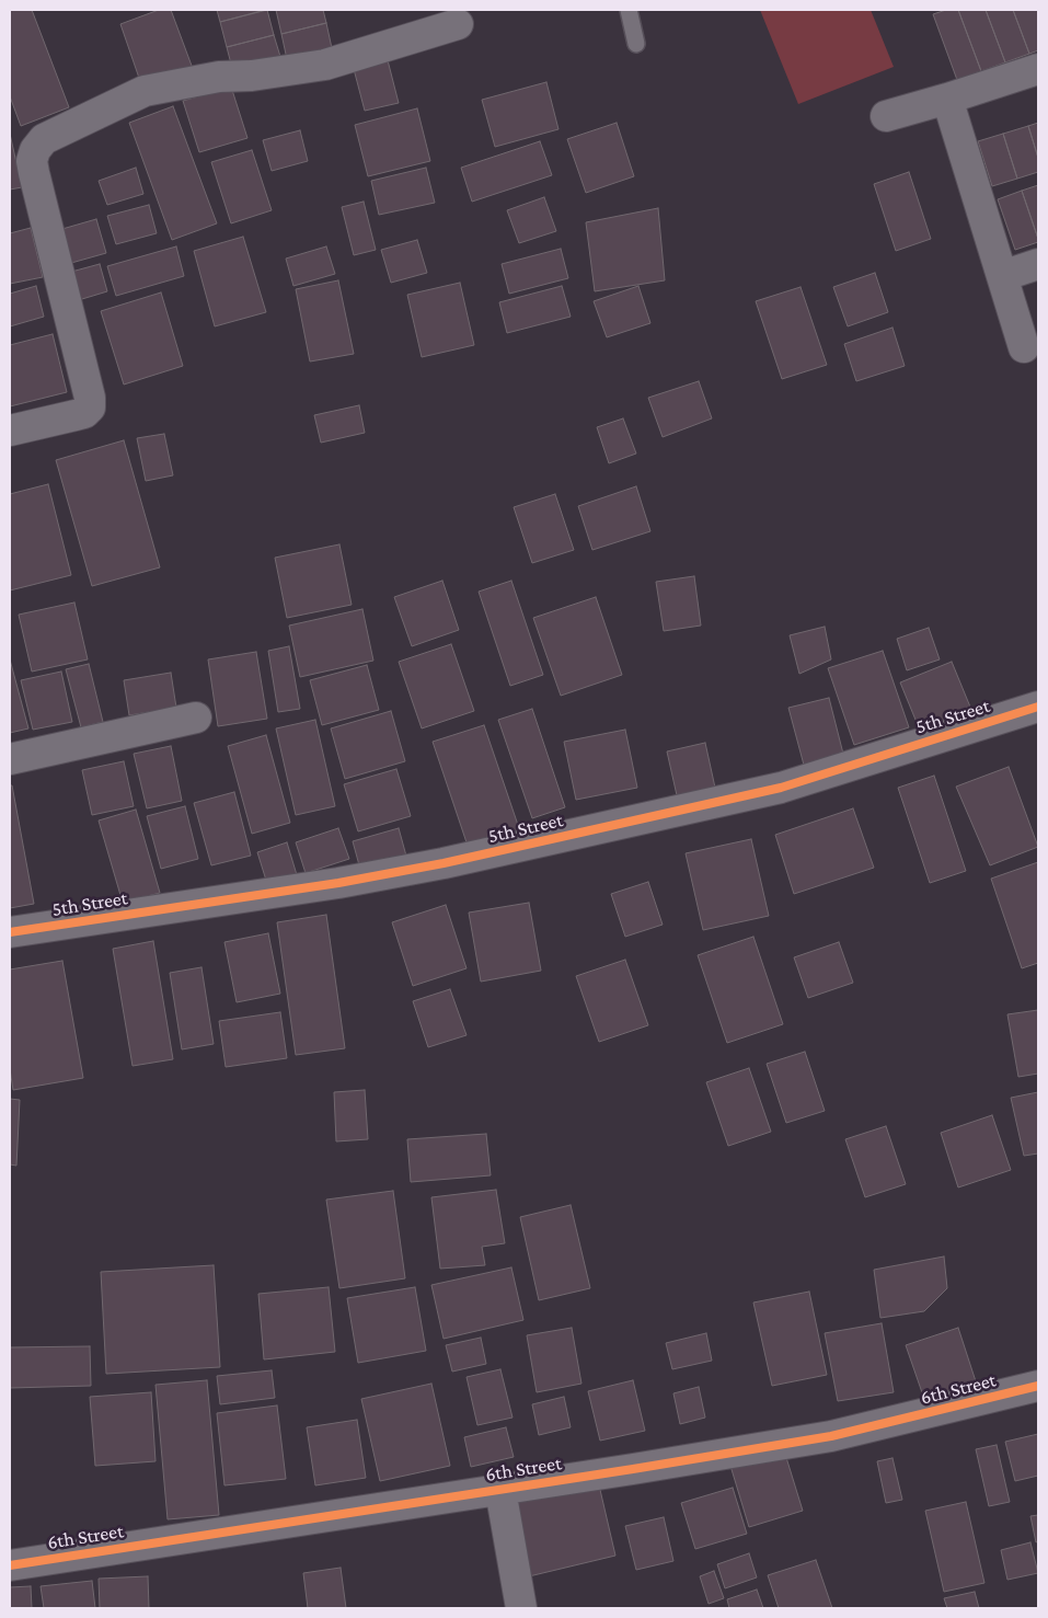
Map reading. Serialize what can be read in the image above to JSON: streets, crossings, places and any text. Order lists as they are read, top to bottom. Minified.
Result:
{"streets":{"street":["5th Street","6th Street"]}}
